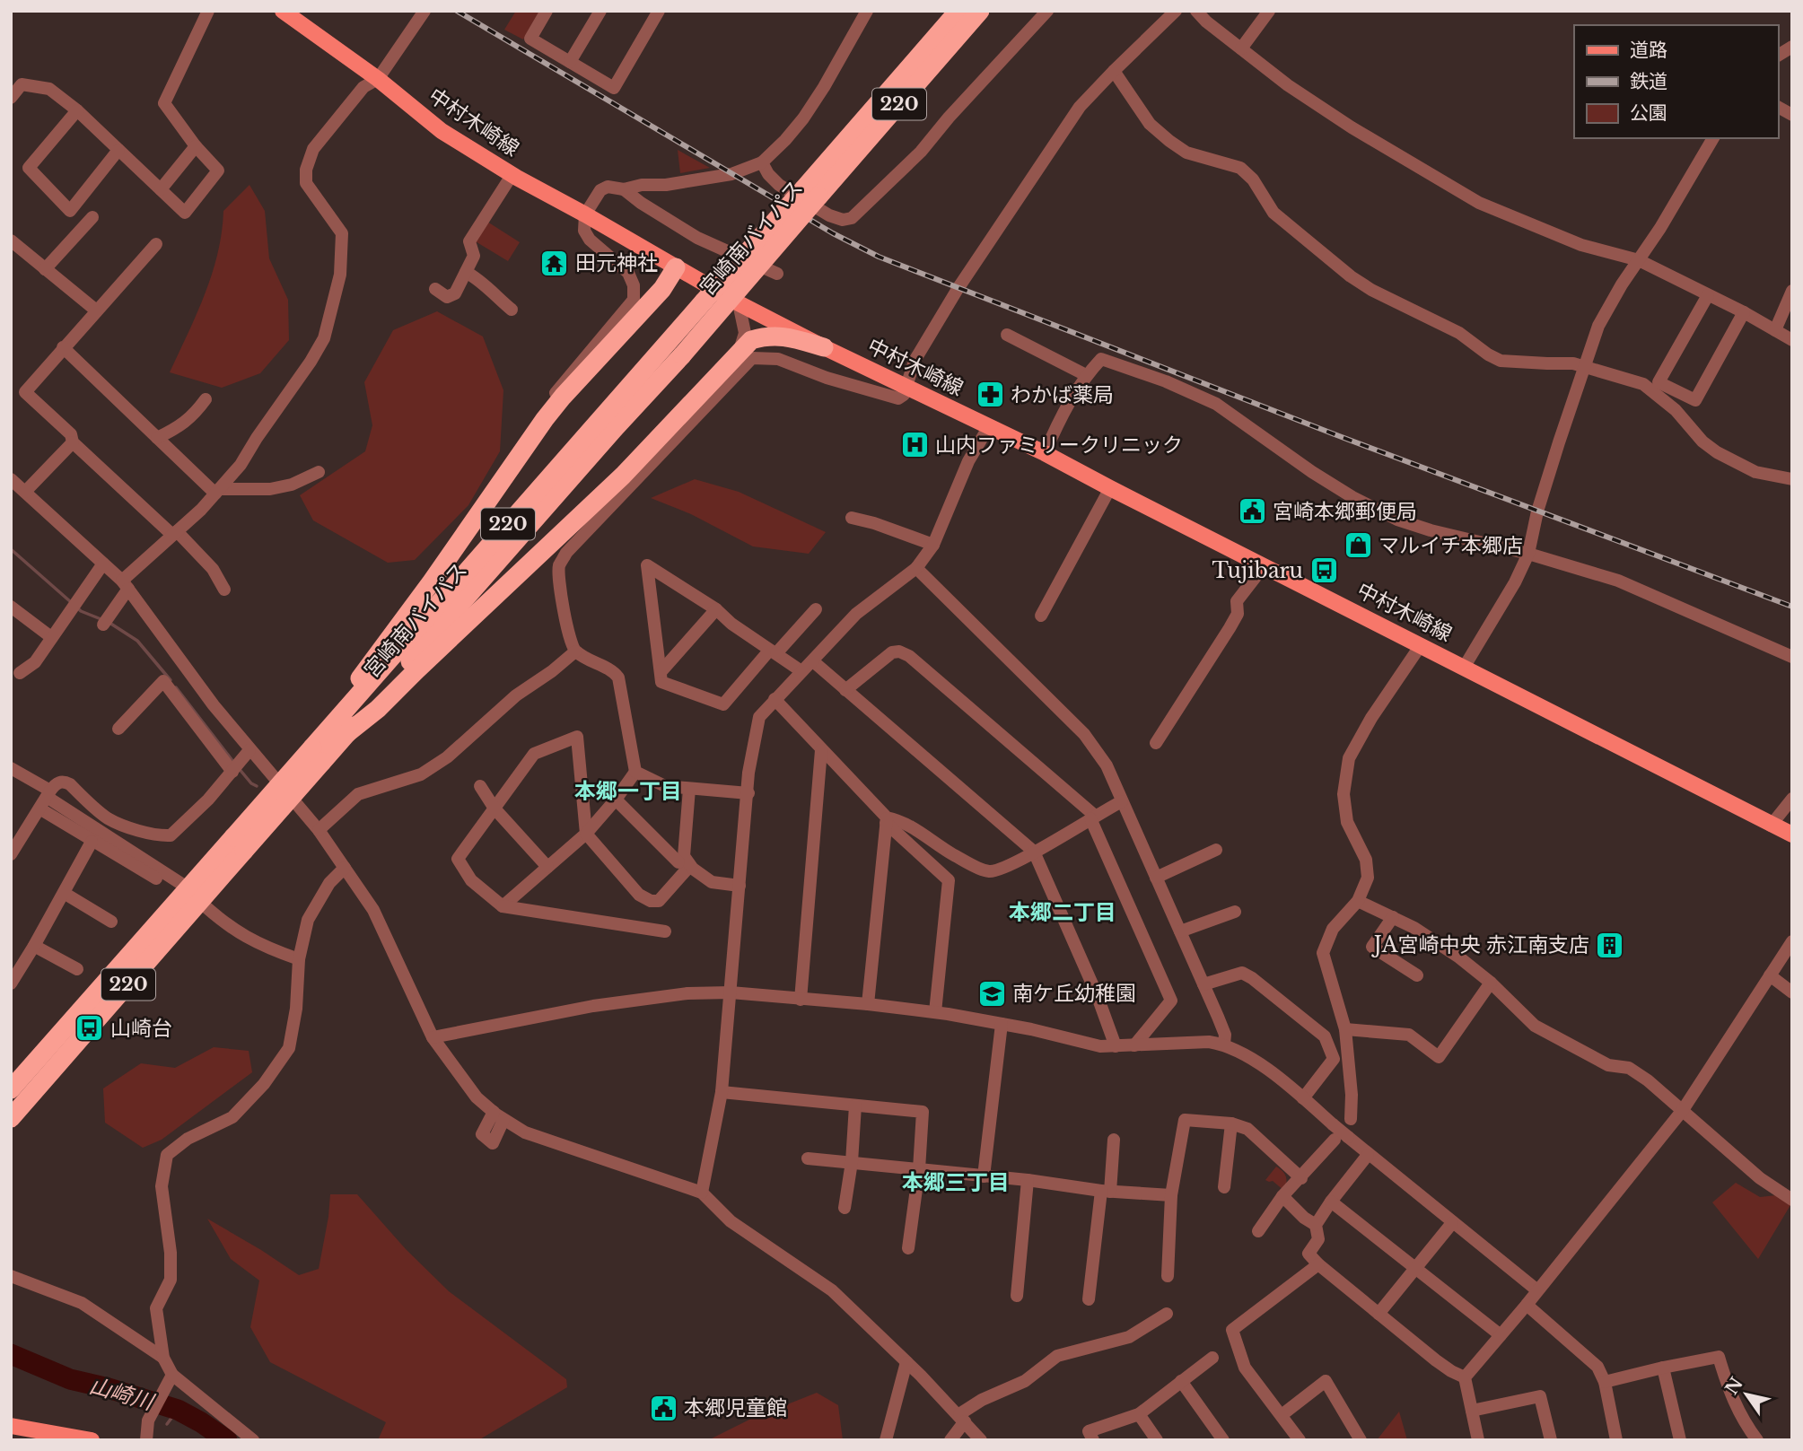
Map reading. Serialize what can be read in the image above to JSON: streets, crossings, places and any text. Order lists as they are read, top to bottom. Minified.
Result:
{"streets":{"highway":["220","宮崎南バイパス"],"main road":["中村木崎線"]},"crossings":[["220","宮崎南バイパス"]],"districts":["本郷一丁目","本郷二丁目","本郷三丁目"],"water":["山崎川"],"places":{"temple":["田元神社"],"pharmacy":["わかば薬局"],"hospital":["山内ファミリークリニック"],"public building":["宮崎本郷郵便局","本郷児童館"],"shop":["マルイチ本郷店"],"bus stop":["Tujibaru","山崎台"],"building":["JA宮崎中央 赤江南支店"],"school or university":["南ケ丘幼稚園"]},"legend":["道路","鉄道","公園"],"north":"top left"}
